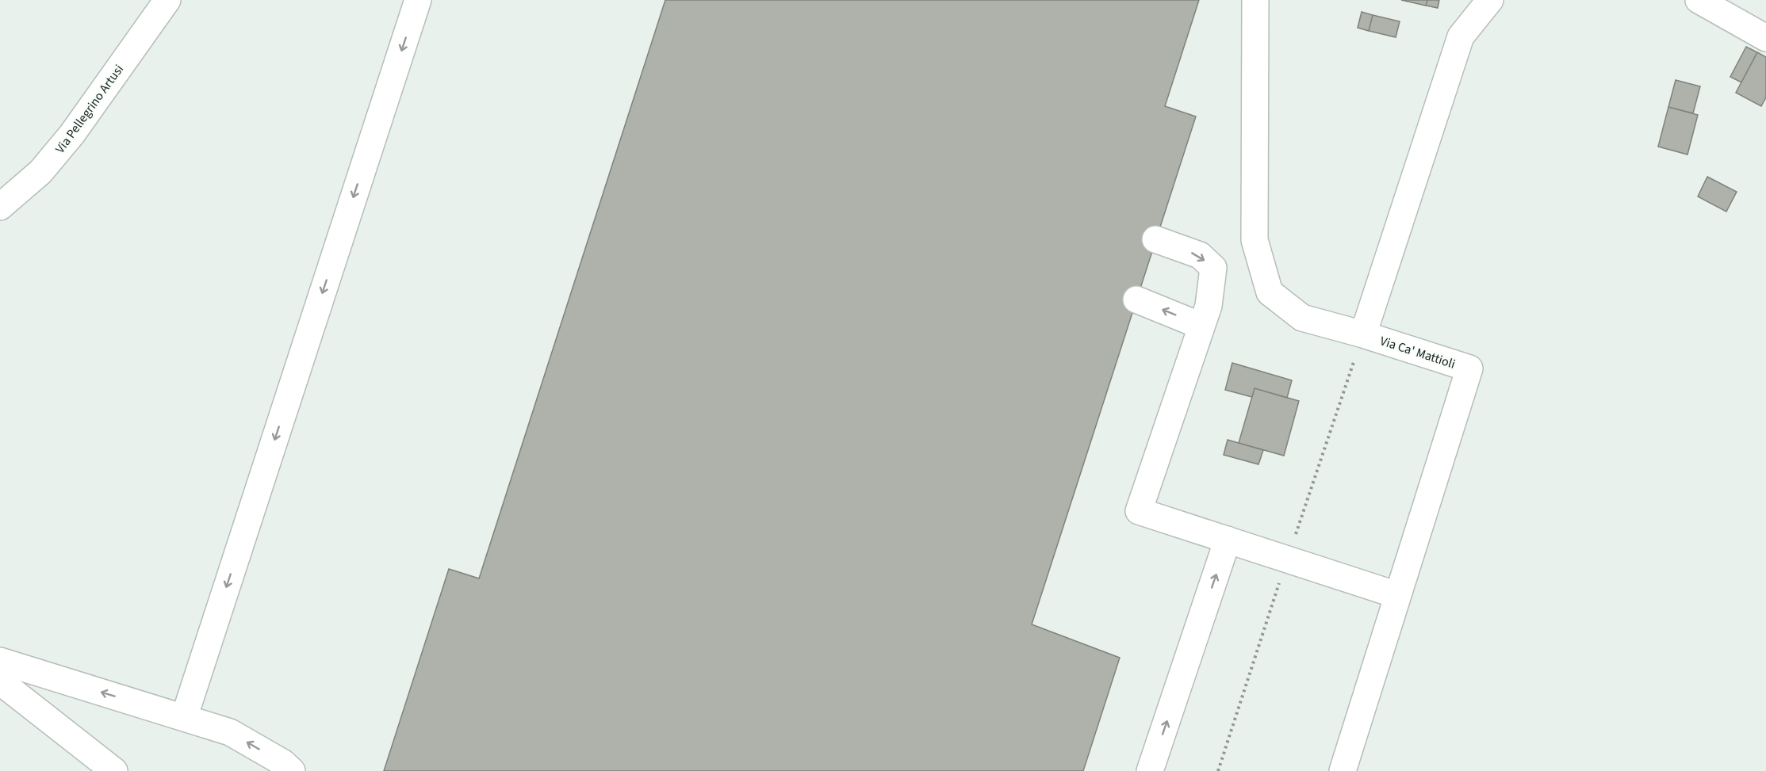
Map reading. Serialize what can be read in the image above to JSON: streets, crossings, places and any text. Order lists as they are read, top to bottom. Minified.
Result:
{"streets":{"street":["Via Pellegrino Artusi","Via Ca' Mattioli"]}}
